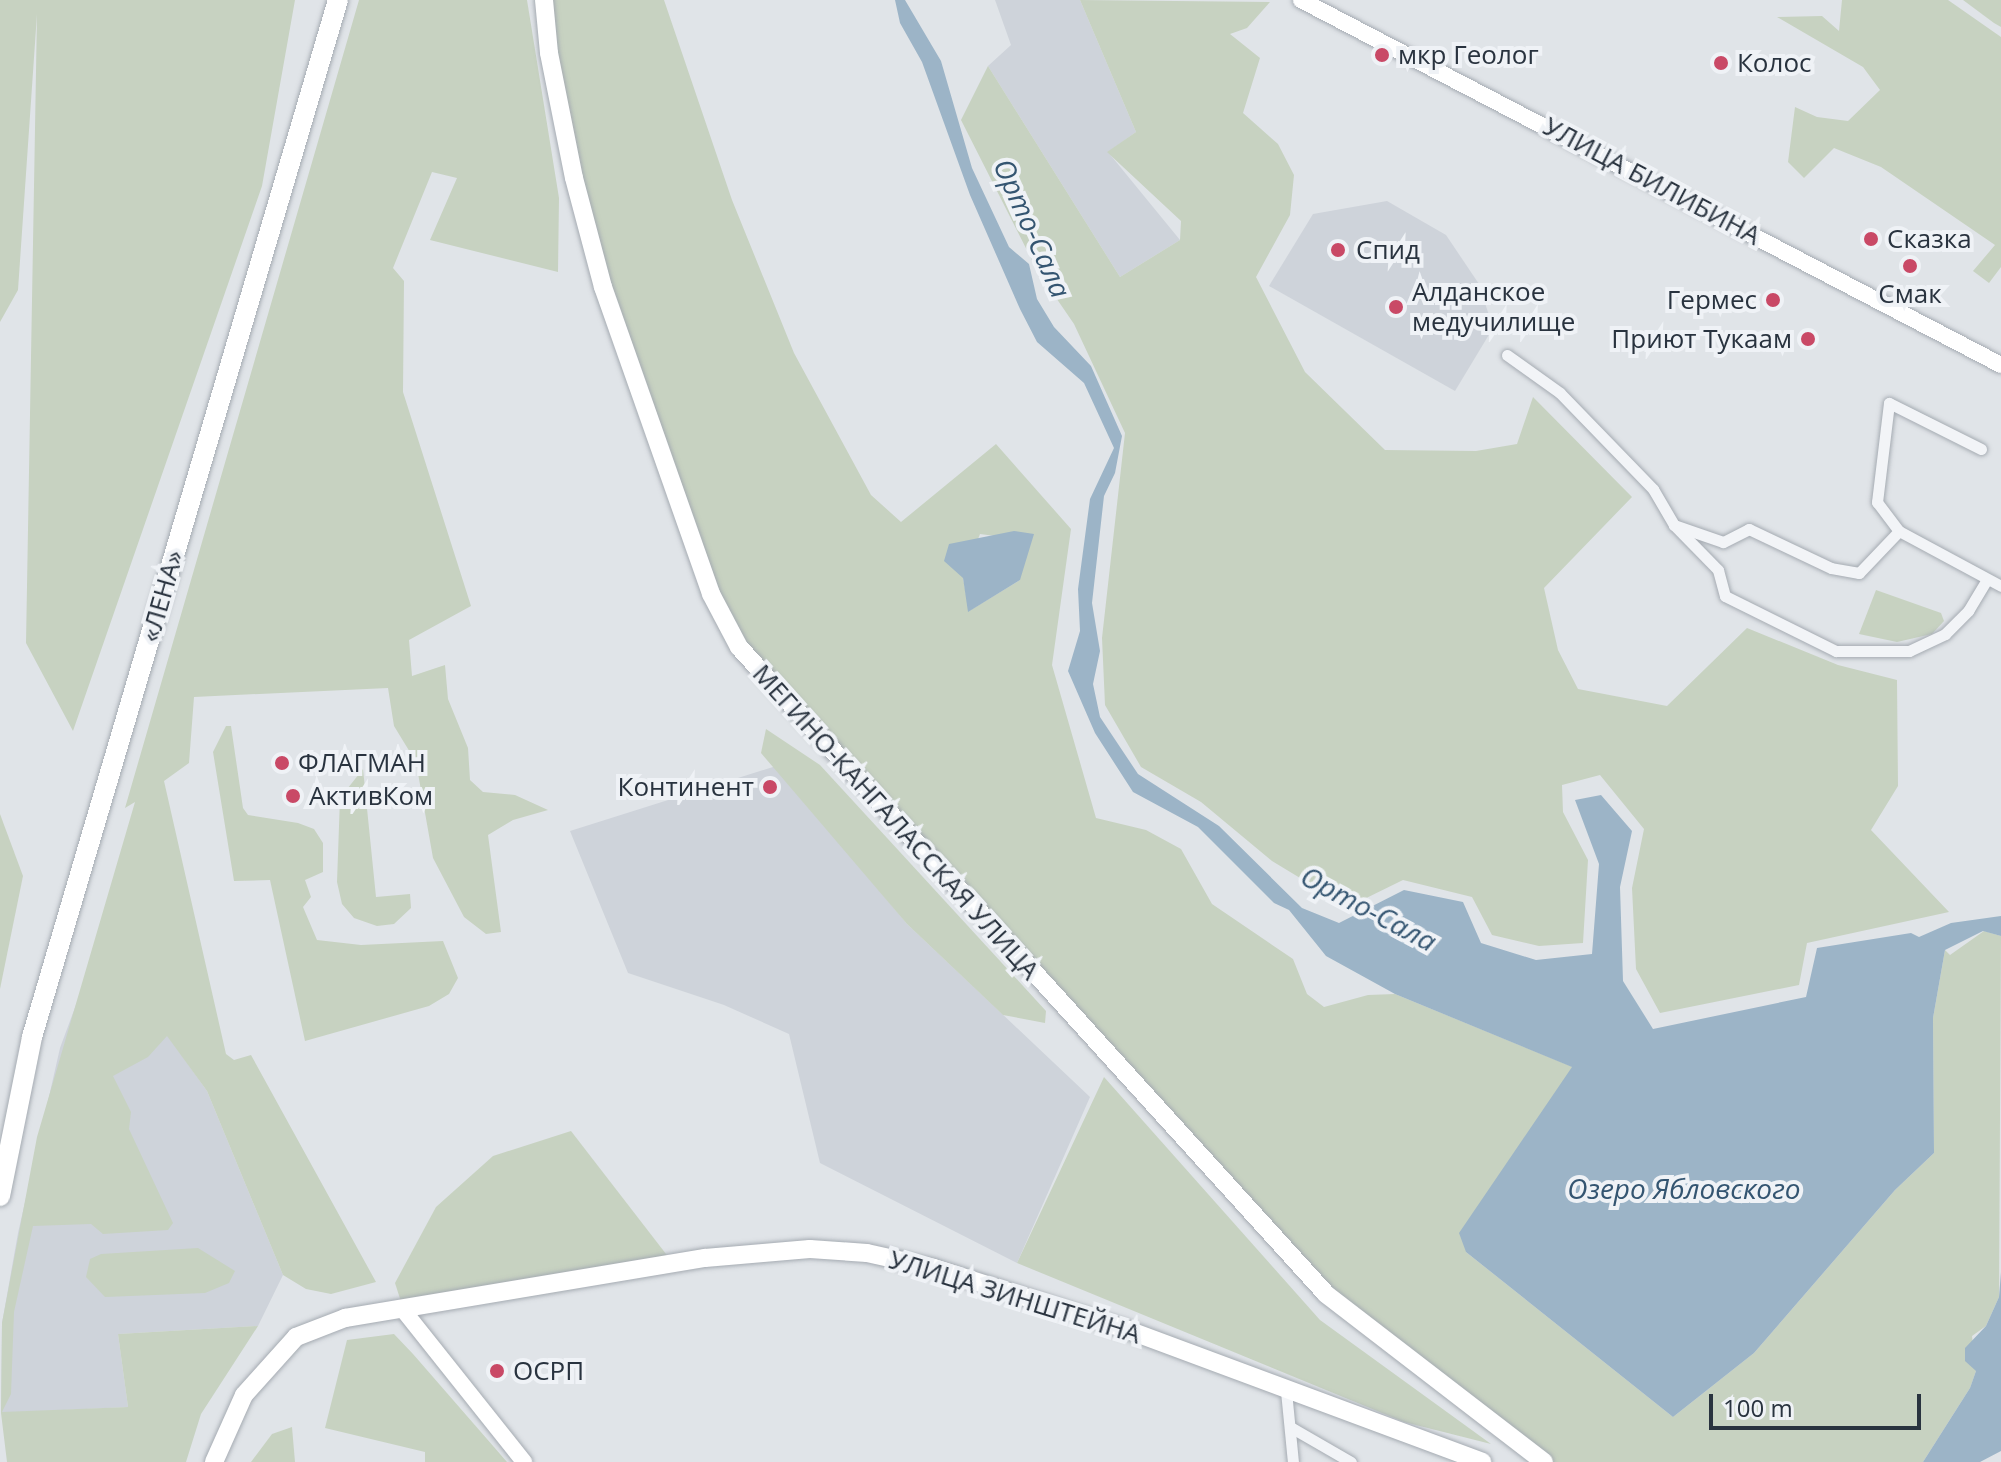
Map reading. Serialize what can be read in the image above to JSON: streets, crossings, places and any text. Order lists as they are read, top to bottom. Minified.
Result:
{"streets":{"highway":["«ЛЕНА»"],"main road":["МЕГИНО-КАНГАЛАССКАЯ УЛИЦА","УЛИЦА ЗИНШТЕЙНА"],"street":["УЛИЦА БИЛИБИНА"]},"water":["Орто-Сала","Озеро Ябловского"],"places":["мкр Геолог","Колос","Сказка","Спид","Смак","Гермес","Алданское медучилище","Приют Тукаам","ФЛАГМАН","Континент","АктивКом","ОСРП"],"scale_bar":"100 m"}
